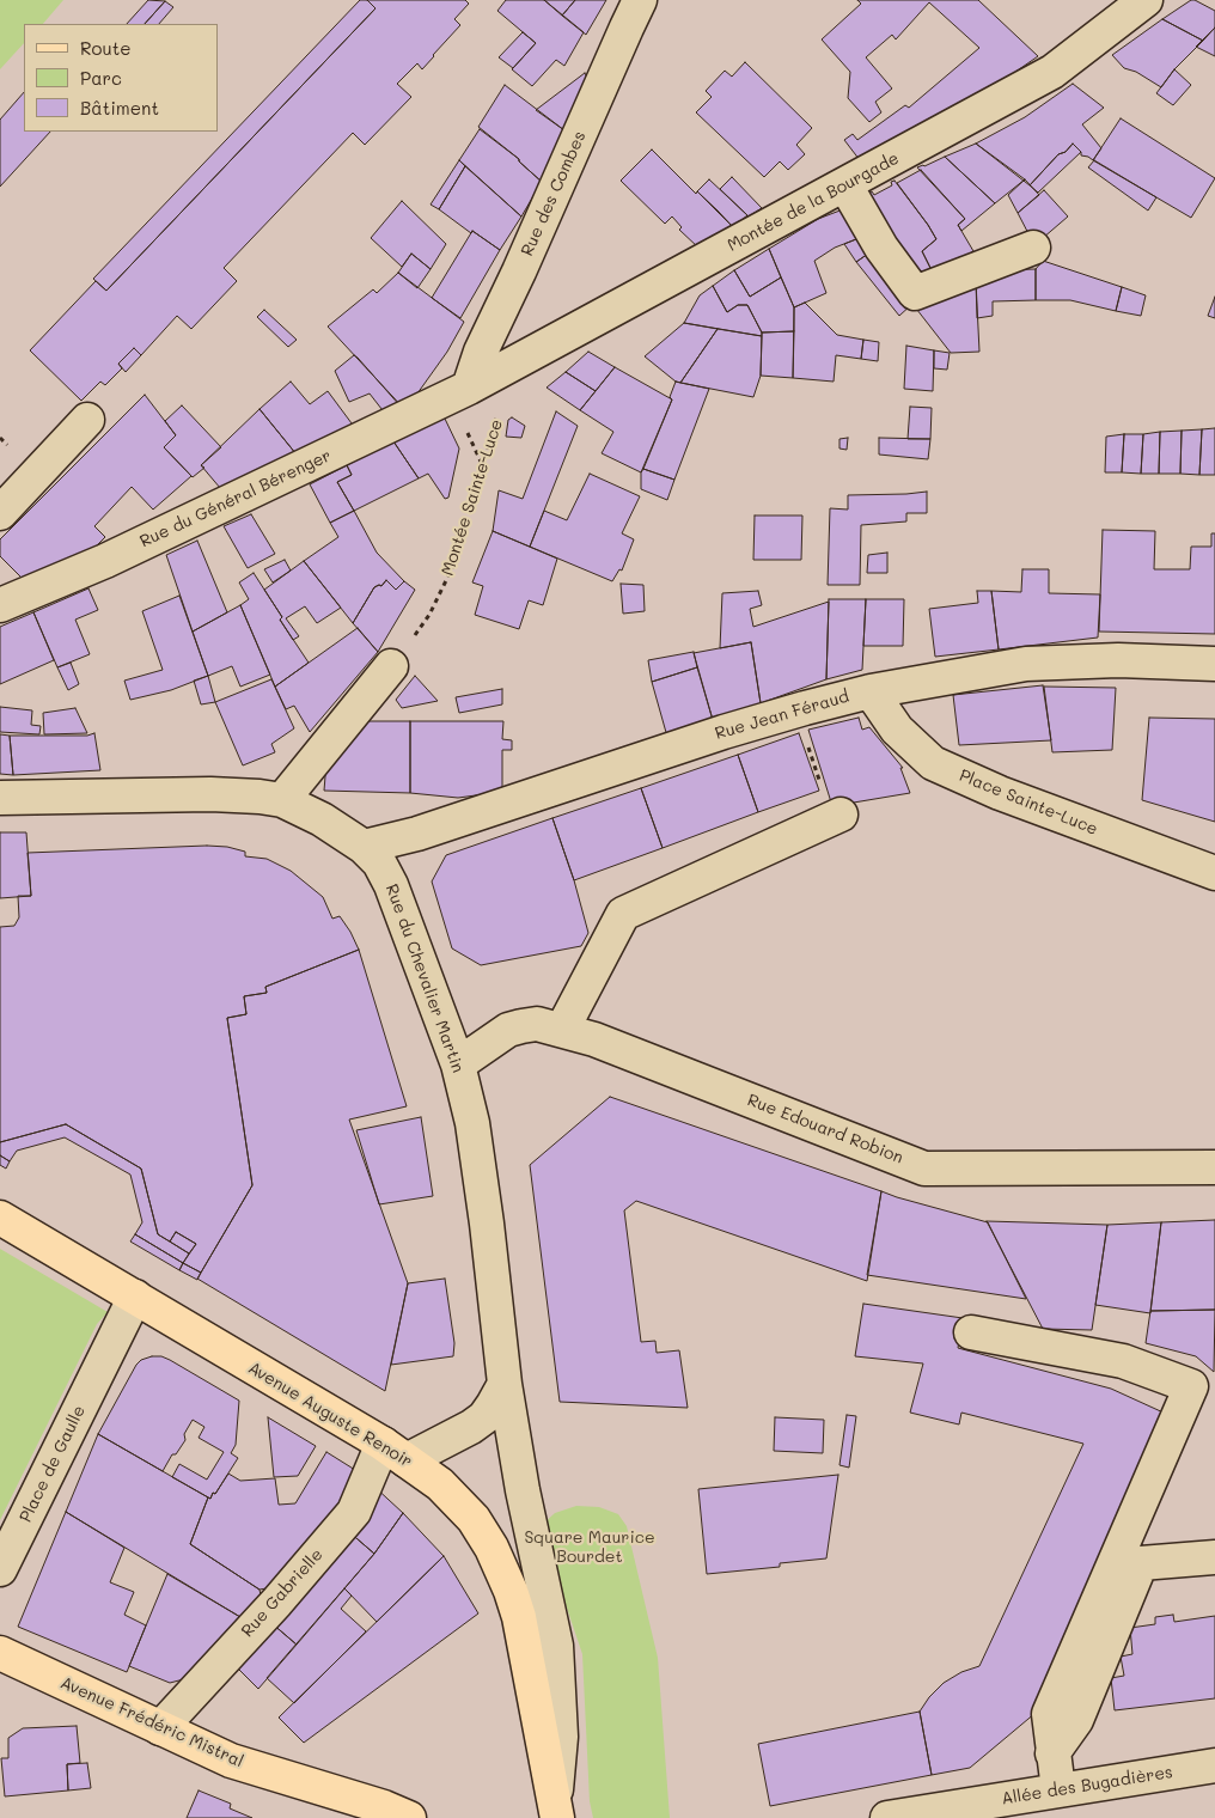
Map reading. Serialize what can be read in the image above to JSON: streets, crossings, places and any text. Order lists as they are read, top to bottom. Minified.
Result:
{"streets":{"main road":["Avenue Auguste Renoir","Avenue Frédéric Mistral"],"street":["Rue des Combes","Montée de la Bourgade","Rue du Général Bérenger","Rue Jean Féraud","Place Sainte-Luce","Rue du Chevalier Martin","Rue Edouard Robion","Place de Gaulle","Rue Gabrielle","Allée des Bugadières"],"path":["Montée Sainte-Luce"]},"crossings":[["Rue des Combes","Montée de la Bourgade"],["Rue des Combes","Rue du Général Bérenger"],["Montée de la Bourgade","Rue du Général Bérenger"],["Rue Jean Féraud","Place Sainte-Luce"],["Rue Jean Féraud","Rue du Chevalier Martin"],["Rue du Chevalier Martin","Rue Edouard Robion"],["Rue du Chevalier Martin","Avenue Auguste Renoir"],["Avenue Auguste Renoir","Place de Gaulle"],["Avenue Auguste Renoir","Rue Gabrielle"],["Rue Gabrielle","Avenue Frédéric Mistral"]],"parks":["Square Maurice Bourdet"],"legend":["Route","Parc","Bâtiment"]}
